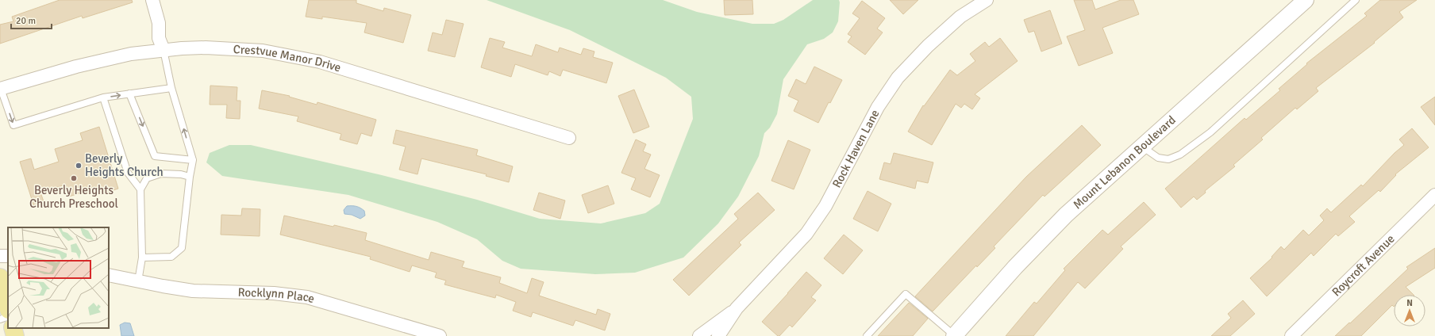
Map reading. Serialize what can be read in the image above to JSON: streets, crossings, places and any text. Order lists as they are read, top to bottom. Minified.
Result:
{"streets":{"street":["Crestvue Manor Drive","Rock Haven Lane","Mount Lebanon Boulevard","Roycroft Avenue","Rocklynn Place"]},"places":["Beverly Heights Church","Beverly Heights Church Preschool"],"scale_bar":"20 m","north":"top"}
